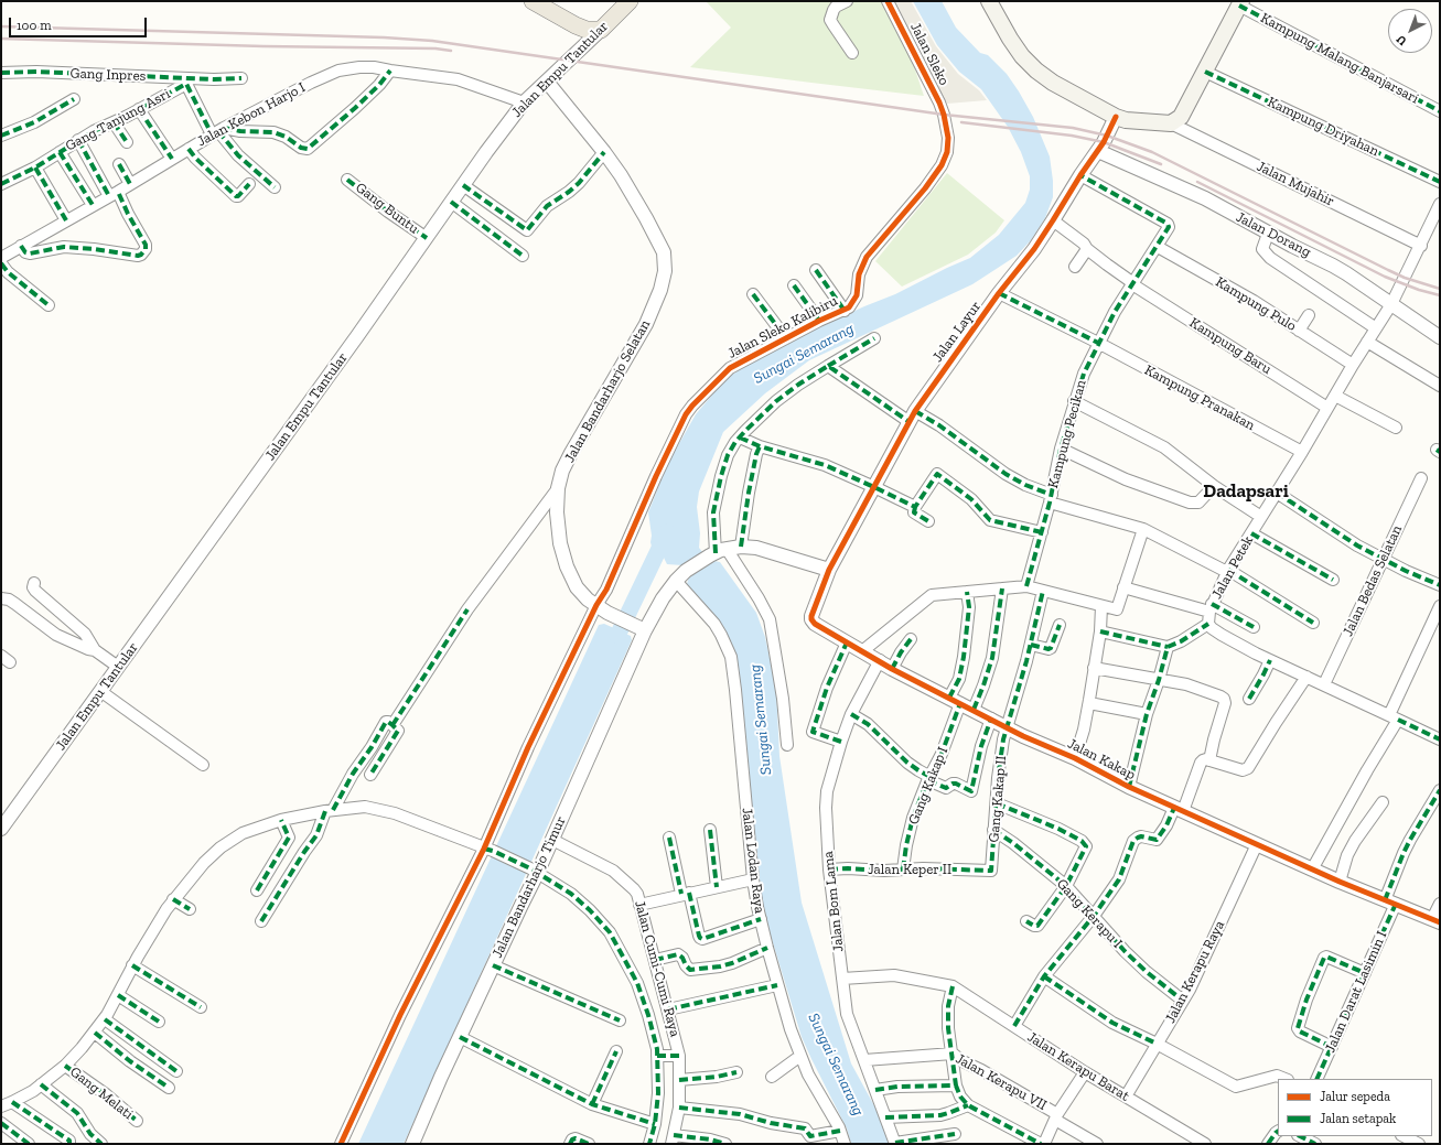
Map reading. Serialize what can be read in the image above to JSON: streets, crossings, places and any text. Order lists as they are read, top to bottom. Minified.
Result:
{"streets":{"main road":["Jalan Empu Tantular"],"street":["Jalan Sleko","Kampung Malang Banjarsari","Gang Inpres","Jalan Kebon Harjo I","Gang Tanjung Asri","Kampung Driyahan","Jalan Mujahir","Gang Buntu","Jalan Dorang","Kampung Pulo","Jalan Sleko Kalibiru","Jalan Layur","Kampung Baru","Jalan Bandarharjo Selatan","Kampung Pranakan","Kampung Pecikan","Jalan Petek","Jalan Bedas Selatan","Jalan Kakap","Gang Kakap I","Gang Kakap II","Jalan Lodan Raya","Jalan Keper II","Jalan Bandarharjo Timur","Jalan Bom Lama","Gang Kerapu I","Jalan Cumi-Cumi Raya","Jalan Kerapu Raya","Jalan Darat Lasimin I","Jalan Kerapu Barat","Jalan Kerapu VII","Gang Melati"]},"crossings":[["Jalan Sleko","Jalan Sleko Kalibiru"],["Jalan Empu Tantular","Jalan Kebon Harjo I"],["Jalan Empu Tantular","Gang Buntu"],["Jalan Empu Tantular","Jalan Bandarharjo Selatan"],["Gang Inpres","Gang Tanjung Asri"],["Jalan Kebon Harjo I","Gang Tanjung Asri"],["Jalan Mujahir","Jalan Petek"],["Jalan Dorang","Jalan Layur"],["Jalan Dorang","Jalan Petek"],["Kampung Pulo","Kampung Pecikan"],["Kampung Pulo","Jalan Petek"],["Jalan Sleko Kalibiru","Jalan Bandarharjo Selatan"],["Jalan Layur","Kampung Baru"],["Jalan Layur","Kampung Pranakan"],["Jalan Layur","Kampung Pecikan"],["Jalan Layur","Jalan Kakap"],["Kampung Baru","Kampung Pecikan"],["Kampung Baru","Jalan Petek"],["Jalan Bandarharjo Selatan","Jalan Bandarharjo Timur"],["Kampung Pranakan","Kampung Pecikan"],["Kampung Pranakan","Jalan Petek"],["Jalan Kakap","Gang Kakap I"],["Jalan Kakap","Gang Kakap II"],["Jalan Kakap","Jalan Bom Lama"],["Jalan Kakap","Jalan Kerapu Raya"],["Jalan Kakap","Jalan Darat Lasimin I"],["Gang Kakap I","Jalan Keper II"],["Gang Kakap II","Jalan Keper II"],["Gang Kakap II","Gang Kerapu I"],["Jalan Keper II","Jalan Bom Lama"],["Jalan Bandarharjo Timur","Jalan Cumi-Cumi Raya"],["Jalan Bom Lama","Jalan Kerapu VII"],["Gang Kerapu I","Jalan Kerapu Raya"],["Jalan Kerapu Raya","Jalan Kerapu Barat"]],"districts":["Dadapsari"],"water":["Sungai Semarang"],"legend":["Jalur sepeda","Jalan setapak"],"scale_bar":"100 m","north":"bottom left"}
